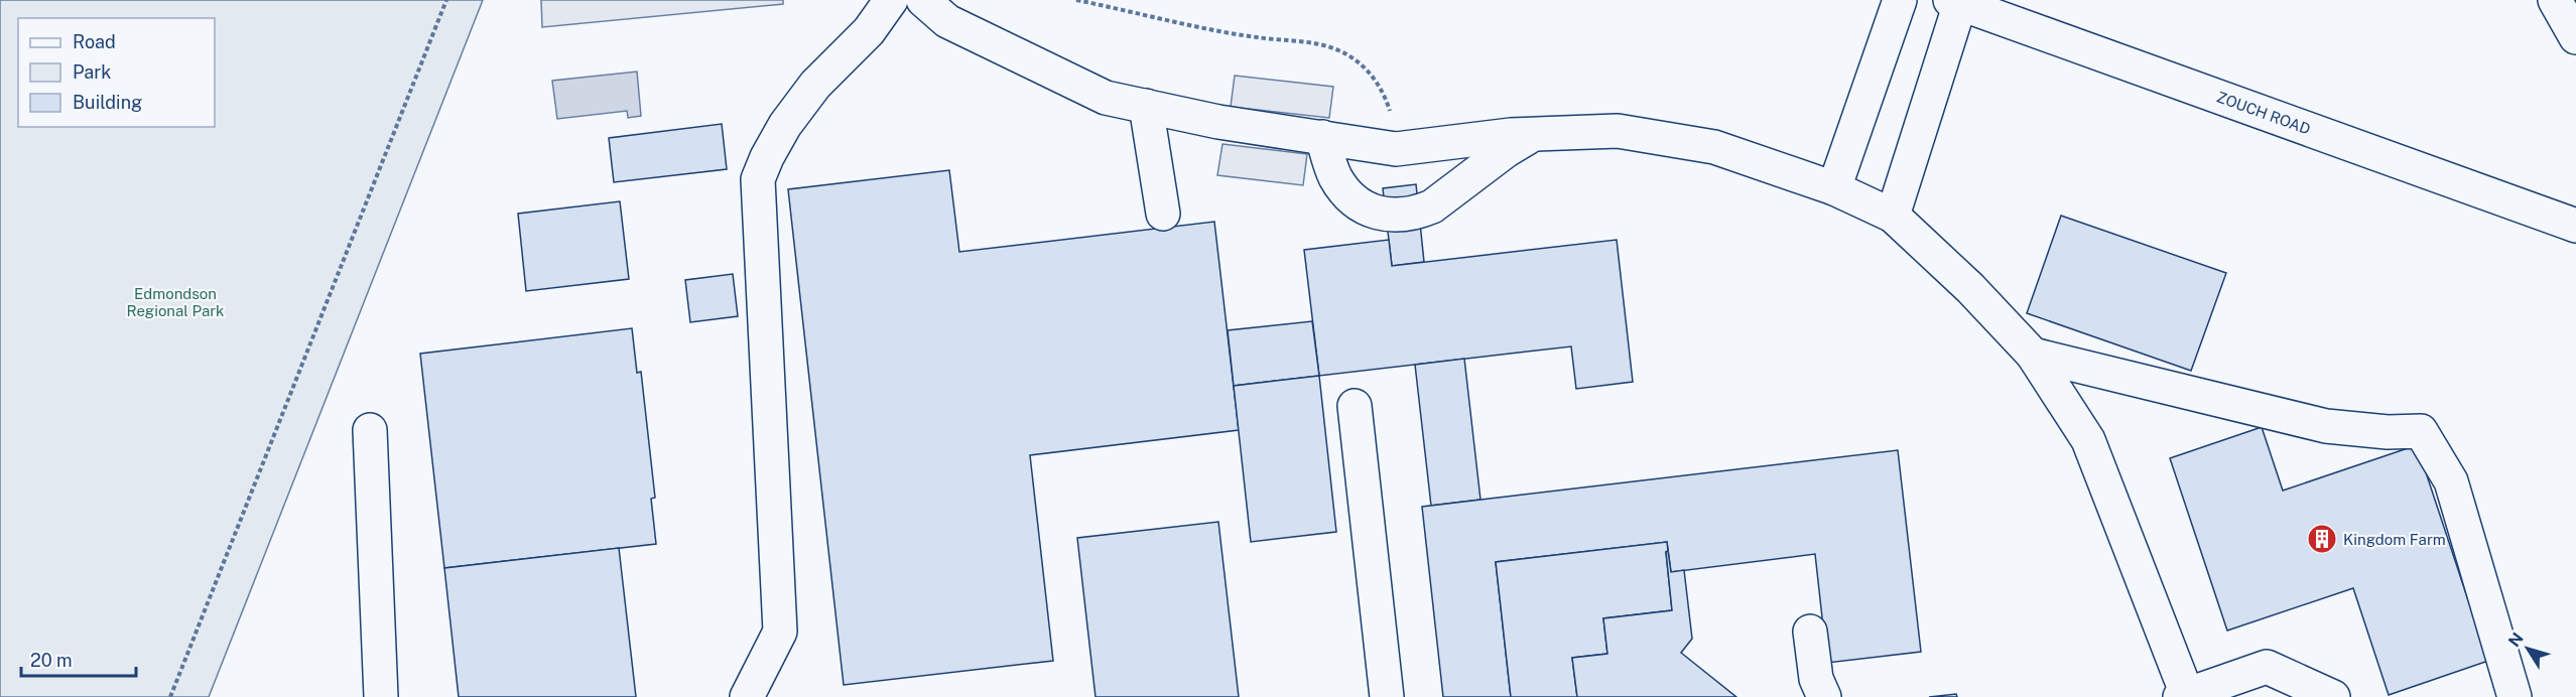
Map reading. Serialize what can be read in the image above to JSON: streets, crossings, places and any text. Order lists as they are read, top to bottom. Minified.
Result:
{"streets":{"street":["ZOUCH ROAD"]},"parks":["Edmondson Regional Park"],"places":{"building":["Kingdom Farm"]},"legend":["Road","Park","Building"],"scale_bar":"20 m","north":"top left"}
